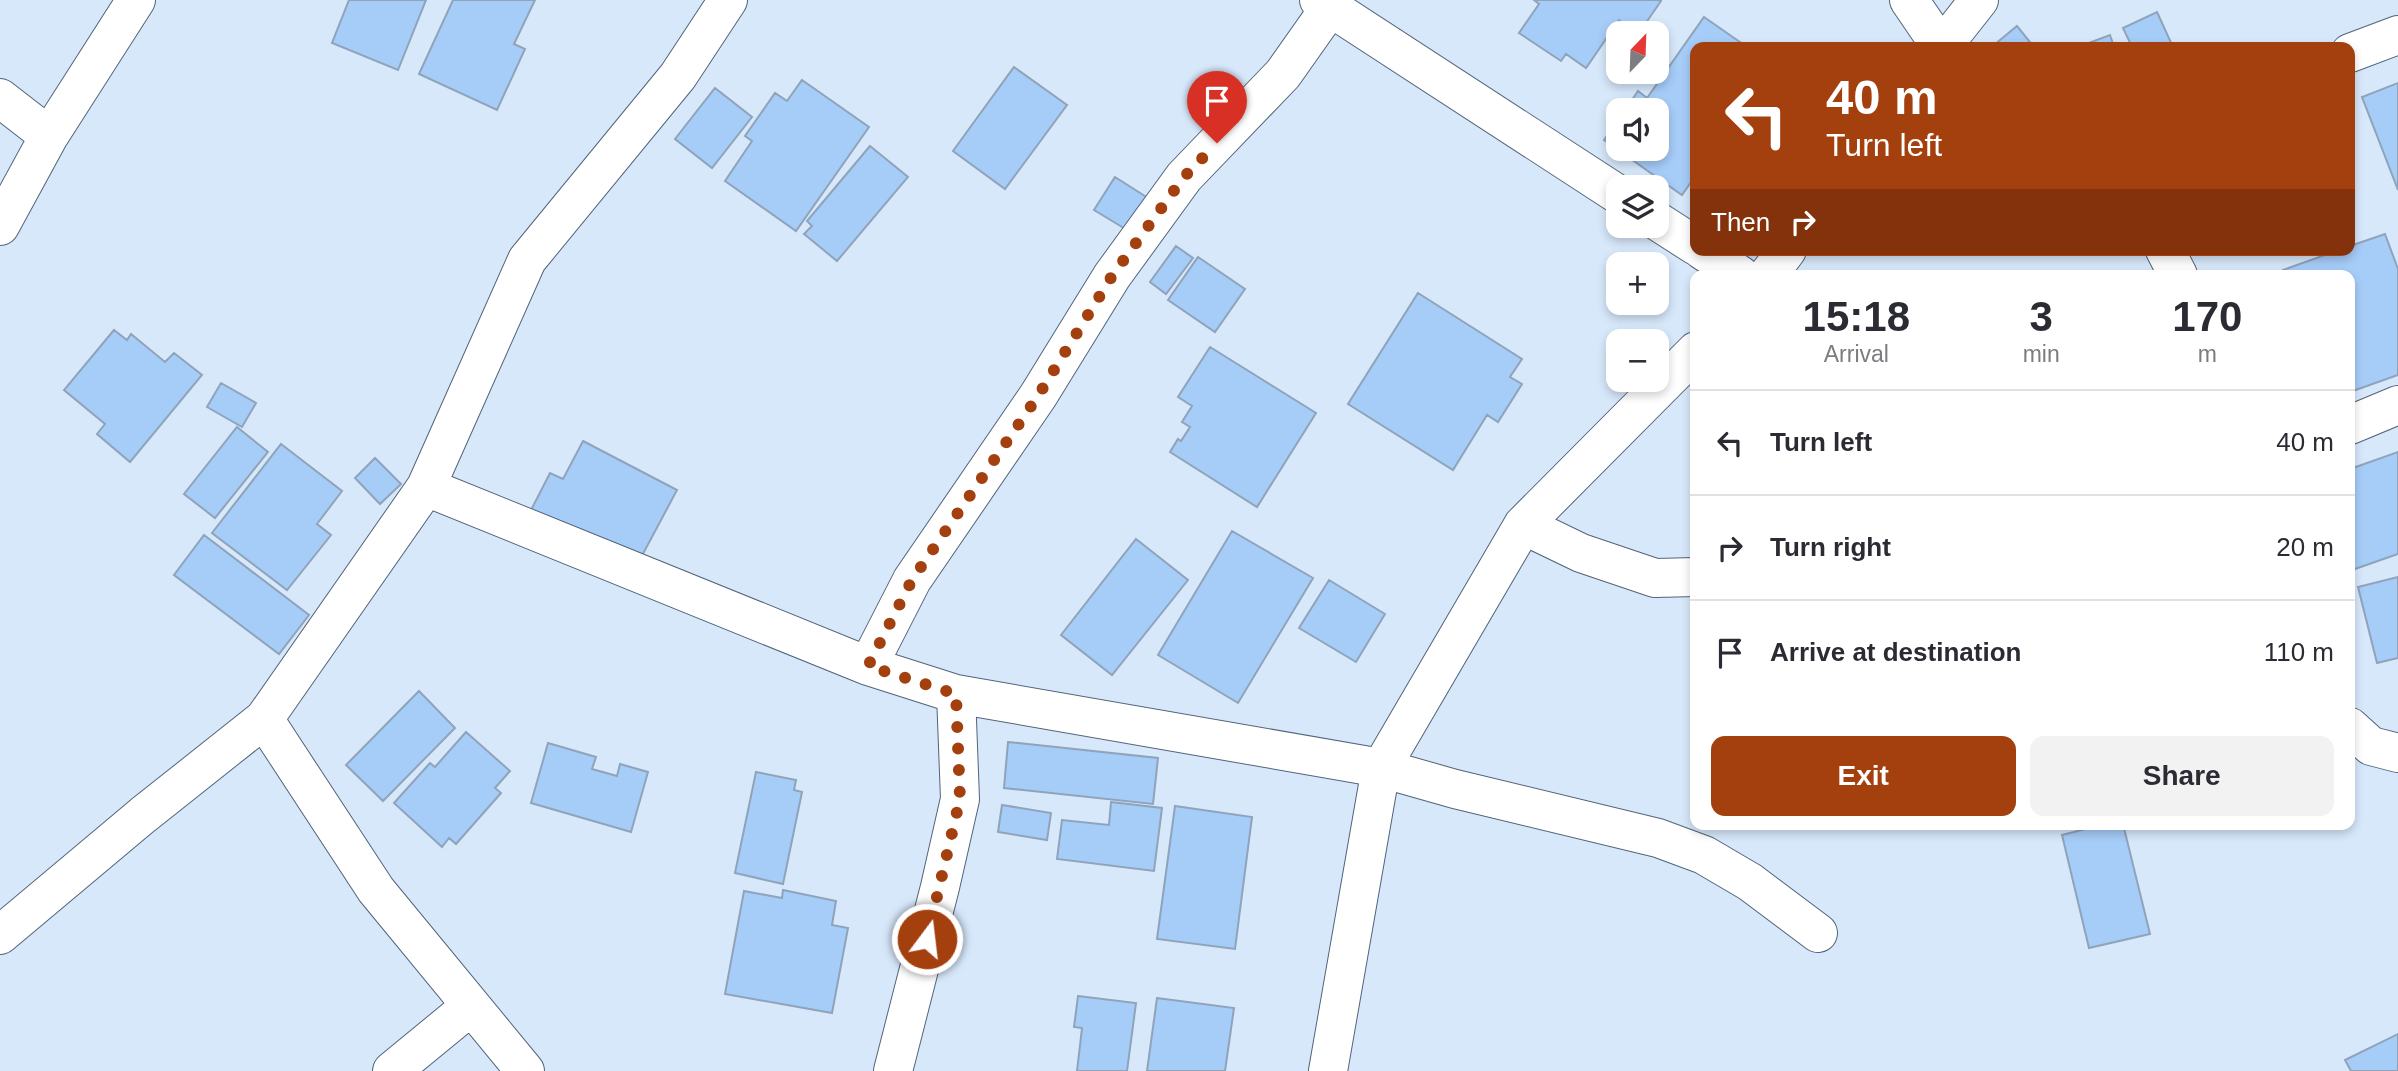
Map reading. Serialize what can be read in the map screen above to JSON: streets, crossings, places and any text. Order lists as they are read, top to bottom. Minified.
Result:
{"north":"top right","page":{"map_buttons":["+","−"],"turn":["40 m","Turn left"],"then":"Then","eta":["15:18","Arrival","3","min","170","m"],"list":[{"name":"Turn left","value":"40 m"},{"name":"Turn right","value":"20 m"},{"name":"Arrive at destination","value":"110 m"}],"buttons":["Exit","Share"]}}
